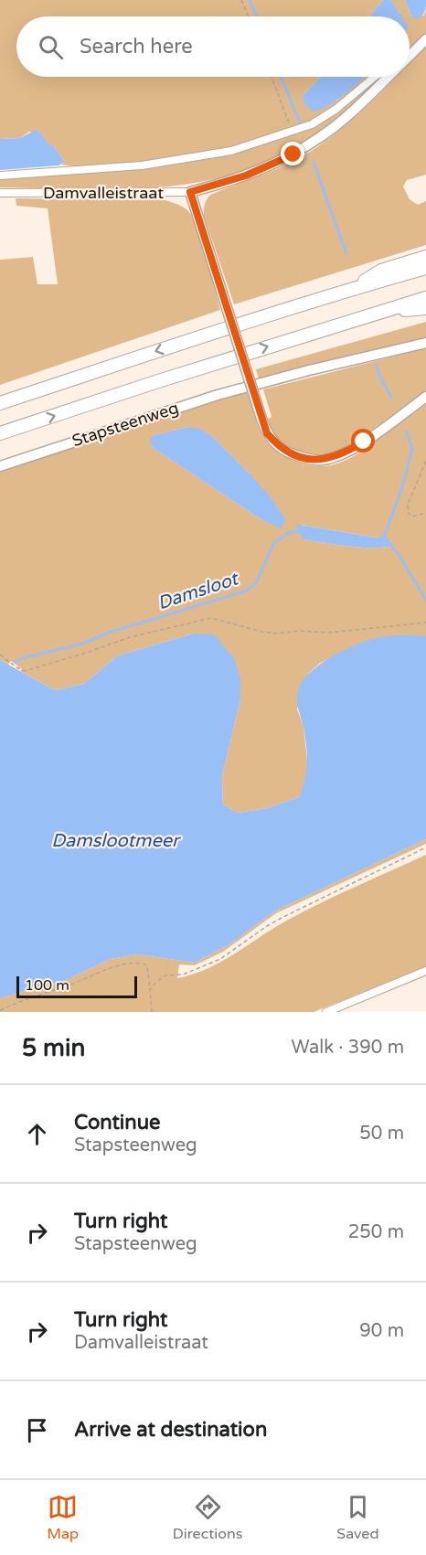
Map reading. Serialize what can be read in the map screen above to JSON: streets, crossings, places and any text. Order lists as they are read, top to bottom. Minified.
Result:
{"streets":{"street":["Damvalleistraat","Stapsteenweg"]},"water":["Damsloot","Damslootmeer"],"scale_bar":"100 m","page":{"search":"Search here","scale":"100 m","heading":["5 min","Walk · 390 m"],"list":[["Continue","Stapsteenweg","50 m"],["Turn right","Stapsteenweg","250 m"],["Turn right","Damvalleistraat","90 m"],"Arrive at destination"],"nav":["Map","Directions","Saved"]}}
